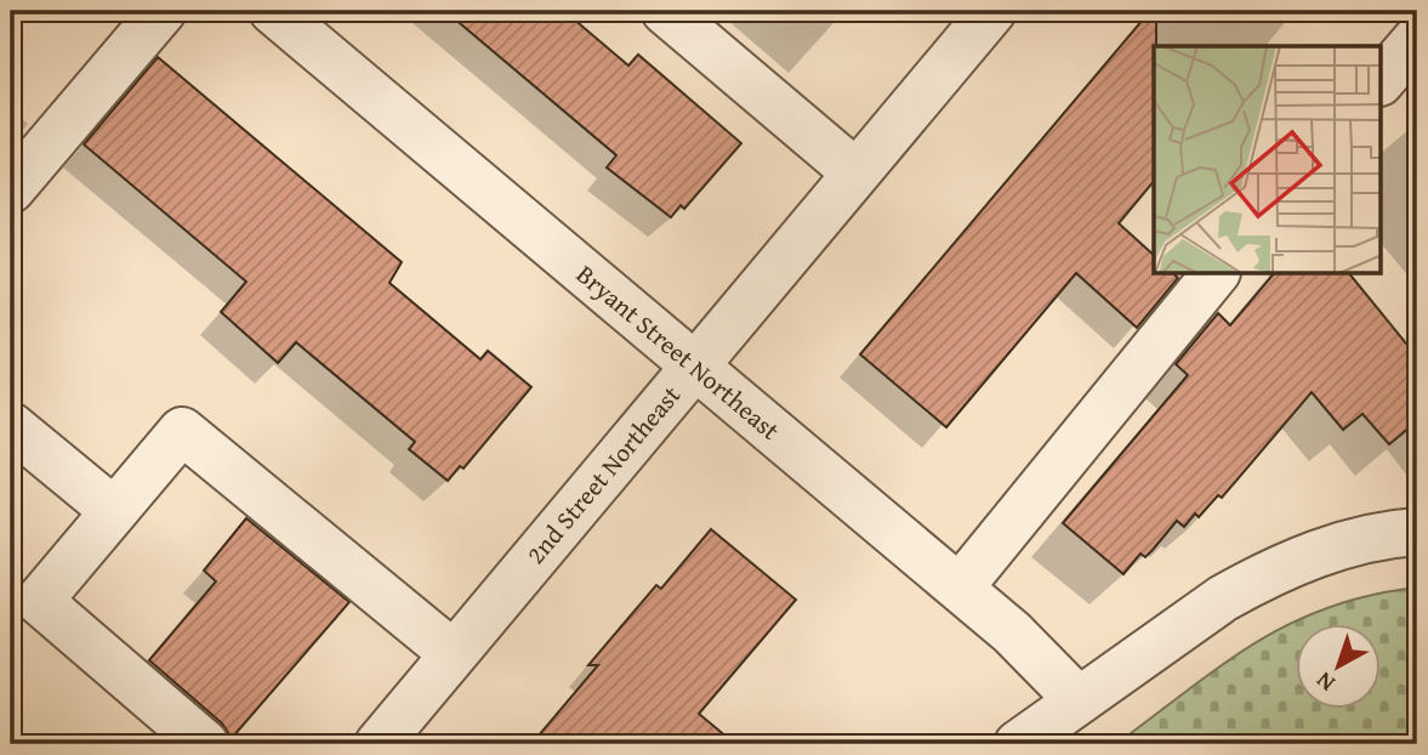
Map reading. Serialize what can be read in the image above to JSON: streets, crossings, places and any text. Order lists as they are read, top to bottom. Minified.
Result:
{"streets":{"street":["Bryant Street Northeast","2nd Street Northeast"]},"crossings":[["Bryant Street Northeast","2nd Street Northeast"]],"north":"bottom left"}
